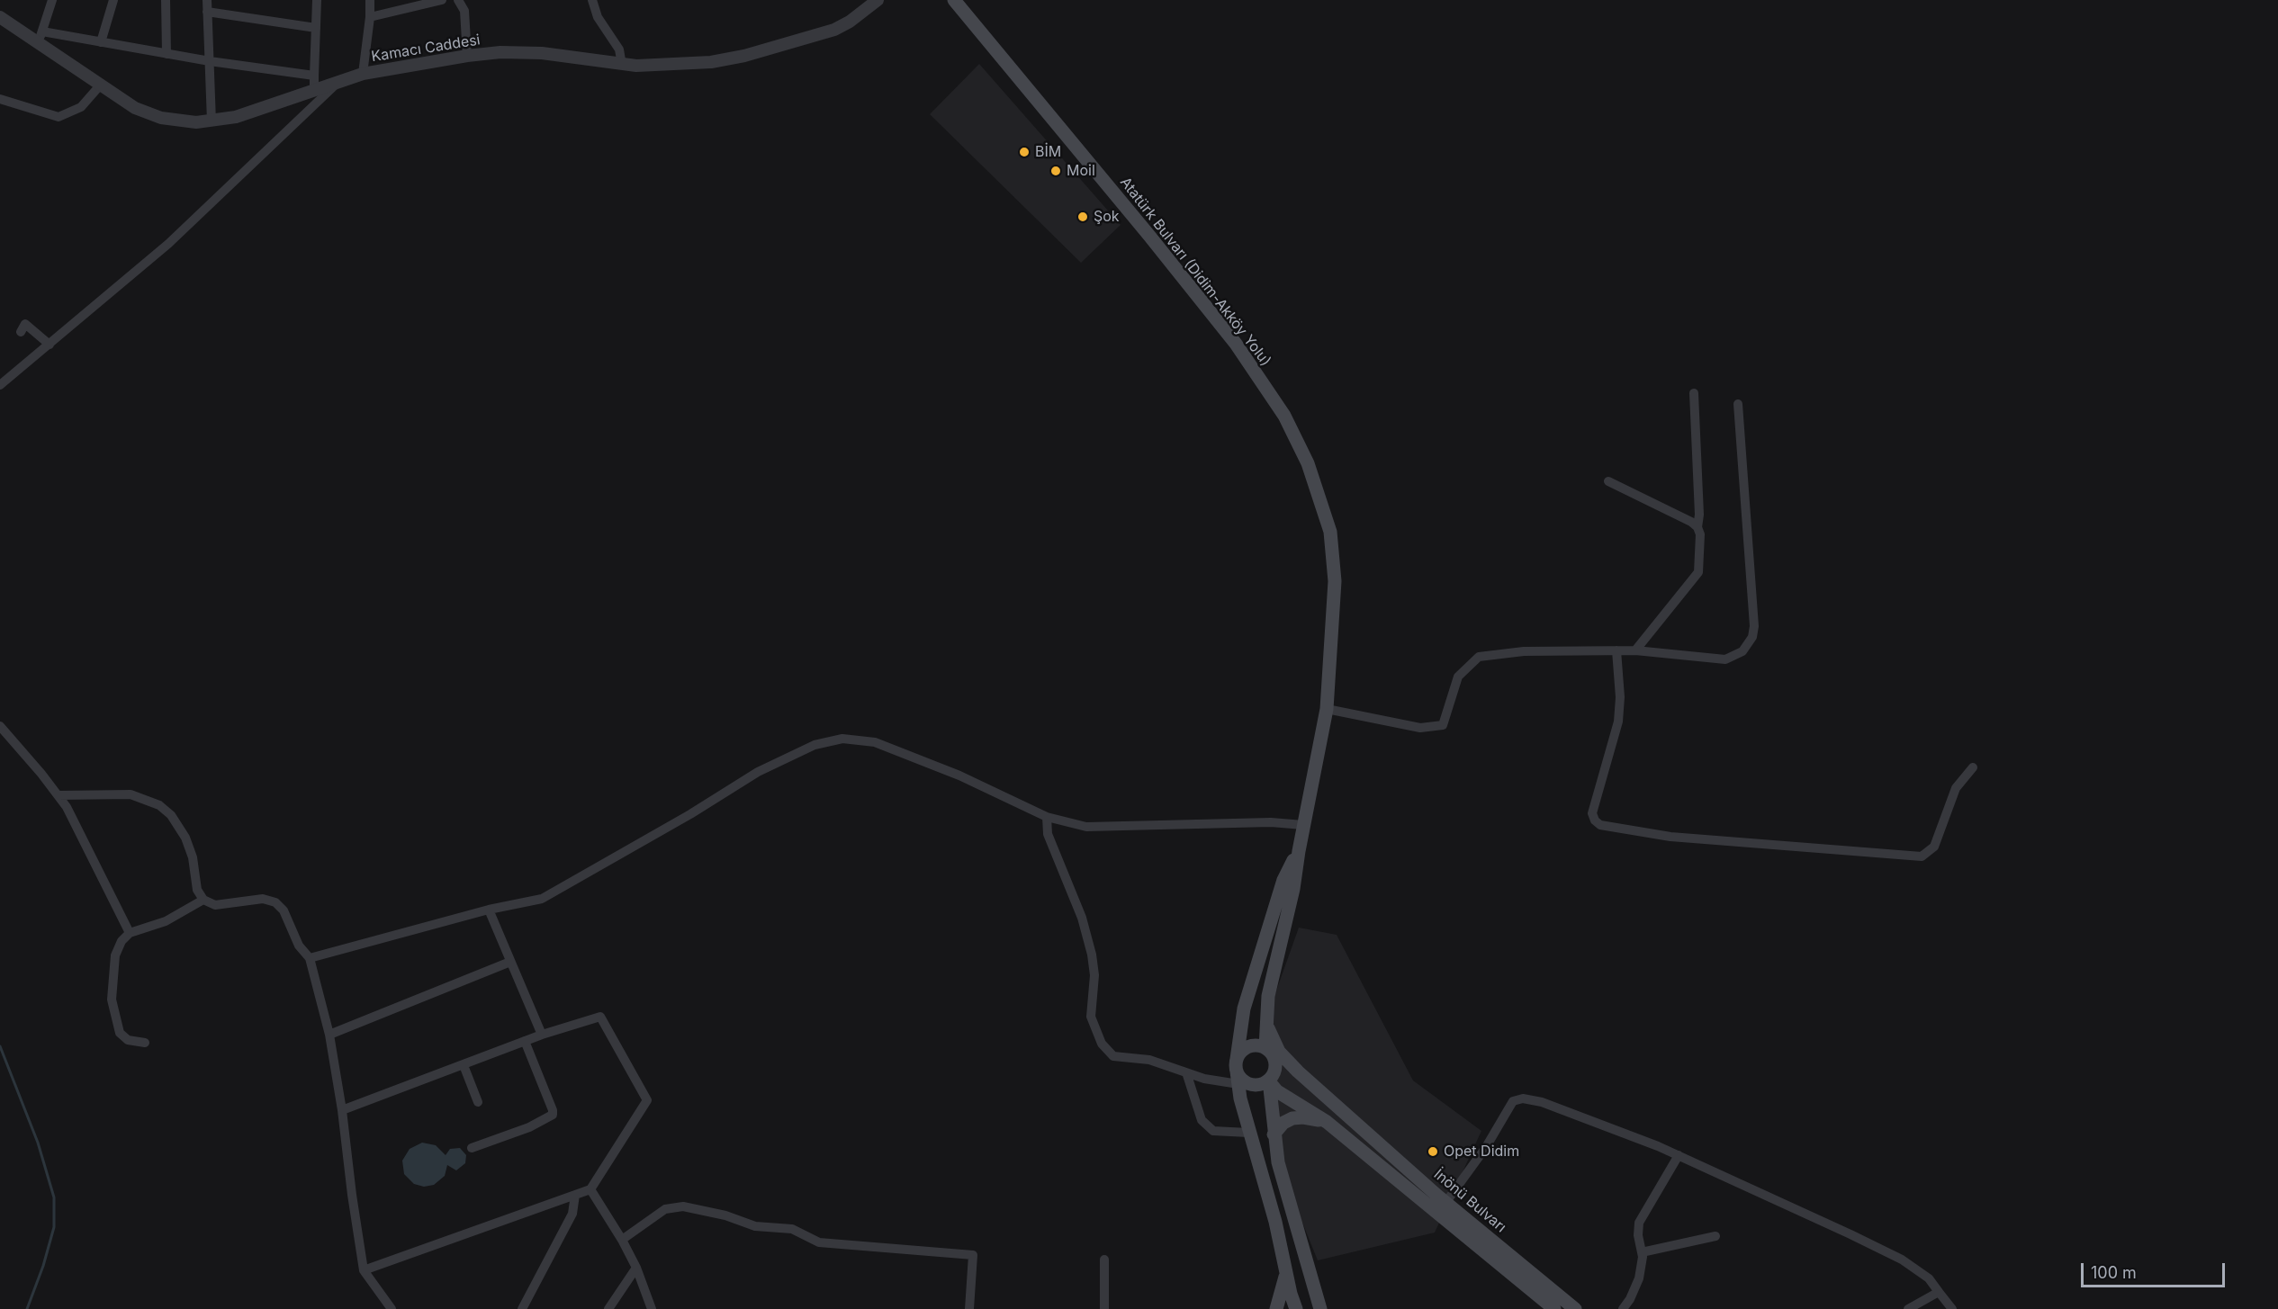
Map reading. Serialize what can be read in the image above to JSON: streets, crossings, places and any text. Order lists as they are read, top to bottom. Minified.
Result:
{"streets":{"main road":["Atatürk Bulvarı (Didim-Akköy Yolu)","İnönü Bulvarı"],"street":["Kamacı Caddesi"]},"crossings":[["Atatürk Bulvarı (Didim-Akköy Yolu)","İnönü Bulvarı"]],"places":["BİM","Moil","Şok","Opet Didim"],"scale_bar":"100 m"}
